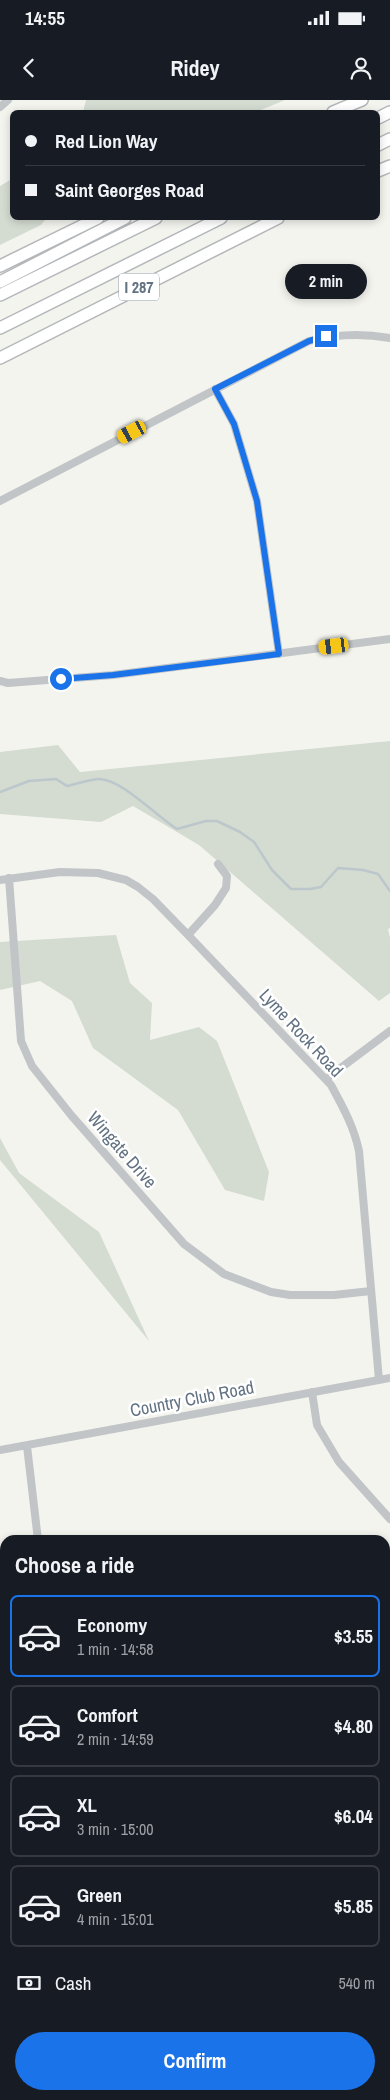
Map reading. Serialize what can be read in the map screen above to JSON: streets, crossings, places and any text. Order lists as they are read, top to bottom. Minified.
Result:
{"streets":{"highway":["I 287"],"street":["Lyme Rock Road","Wingate Drive","Country Club Road"]},"crossings":[["Lyme Rock Road","Wingate Drive"],["Lyme Rock Road","Country Club Road"]],"page":{"status":"14:55","header":"Ridey","banner":["Red Lion Way","Saint Georges Road"],"bubble":"2 min","heading":"Choose a ride","list":[{"name":"Economy","note":"1 min · 14:58","value":"$3.55"},{"name":"Comfort","note":"2 min · 14:59","value":"$4.80"},{"name":"XL","note":"3 min · 15:00","value":"$6.04"},{"name":"Green","note":"4 min · 15:01","value":"$5.85"}],"pay":["Cash","540 m"],"buttons":"Confirm"}}
